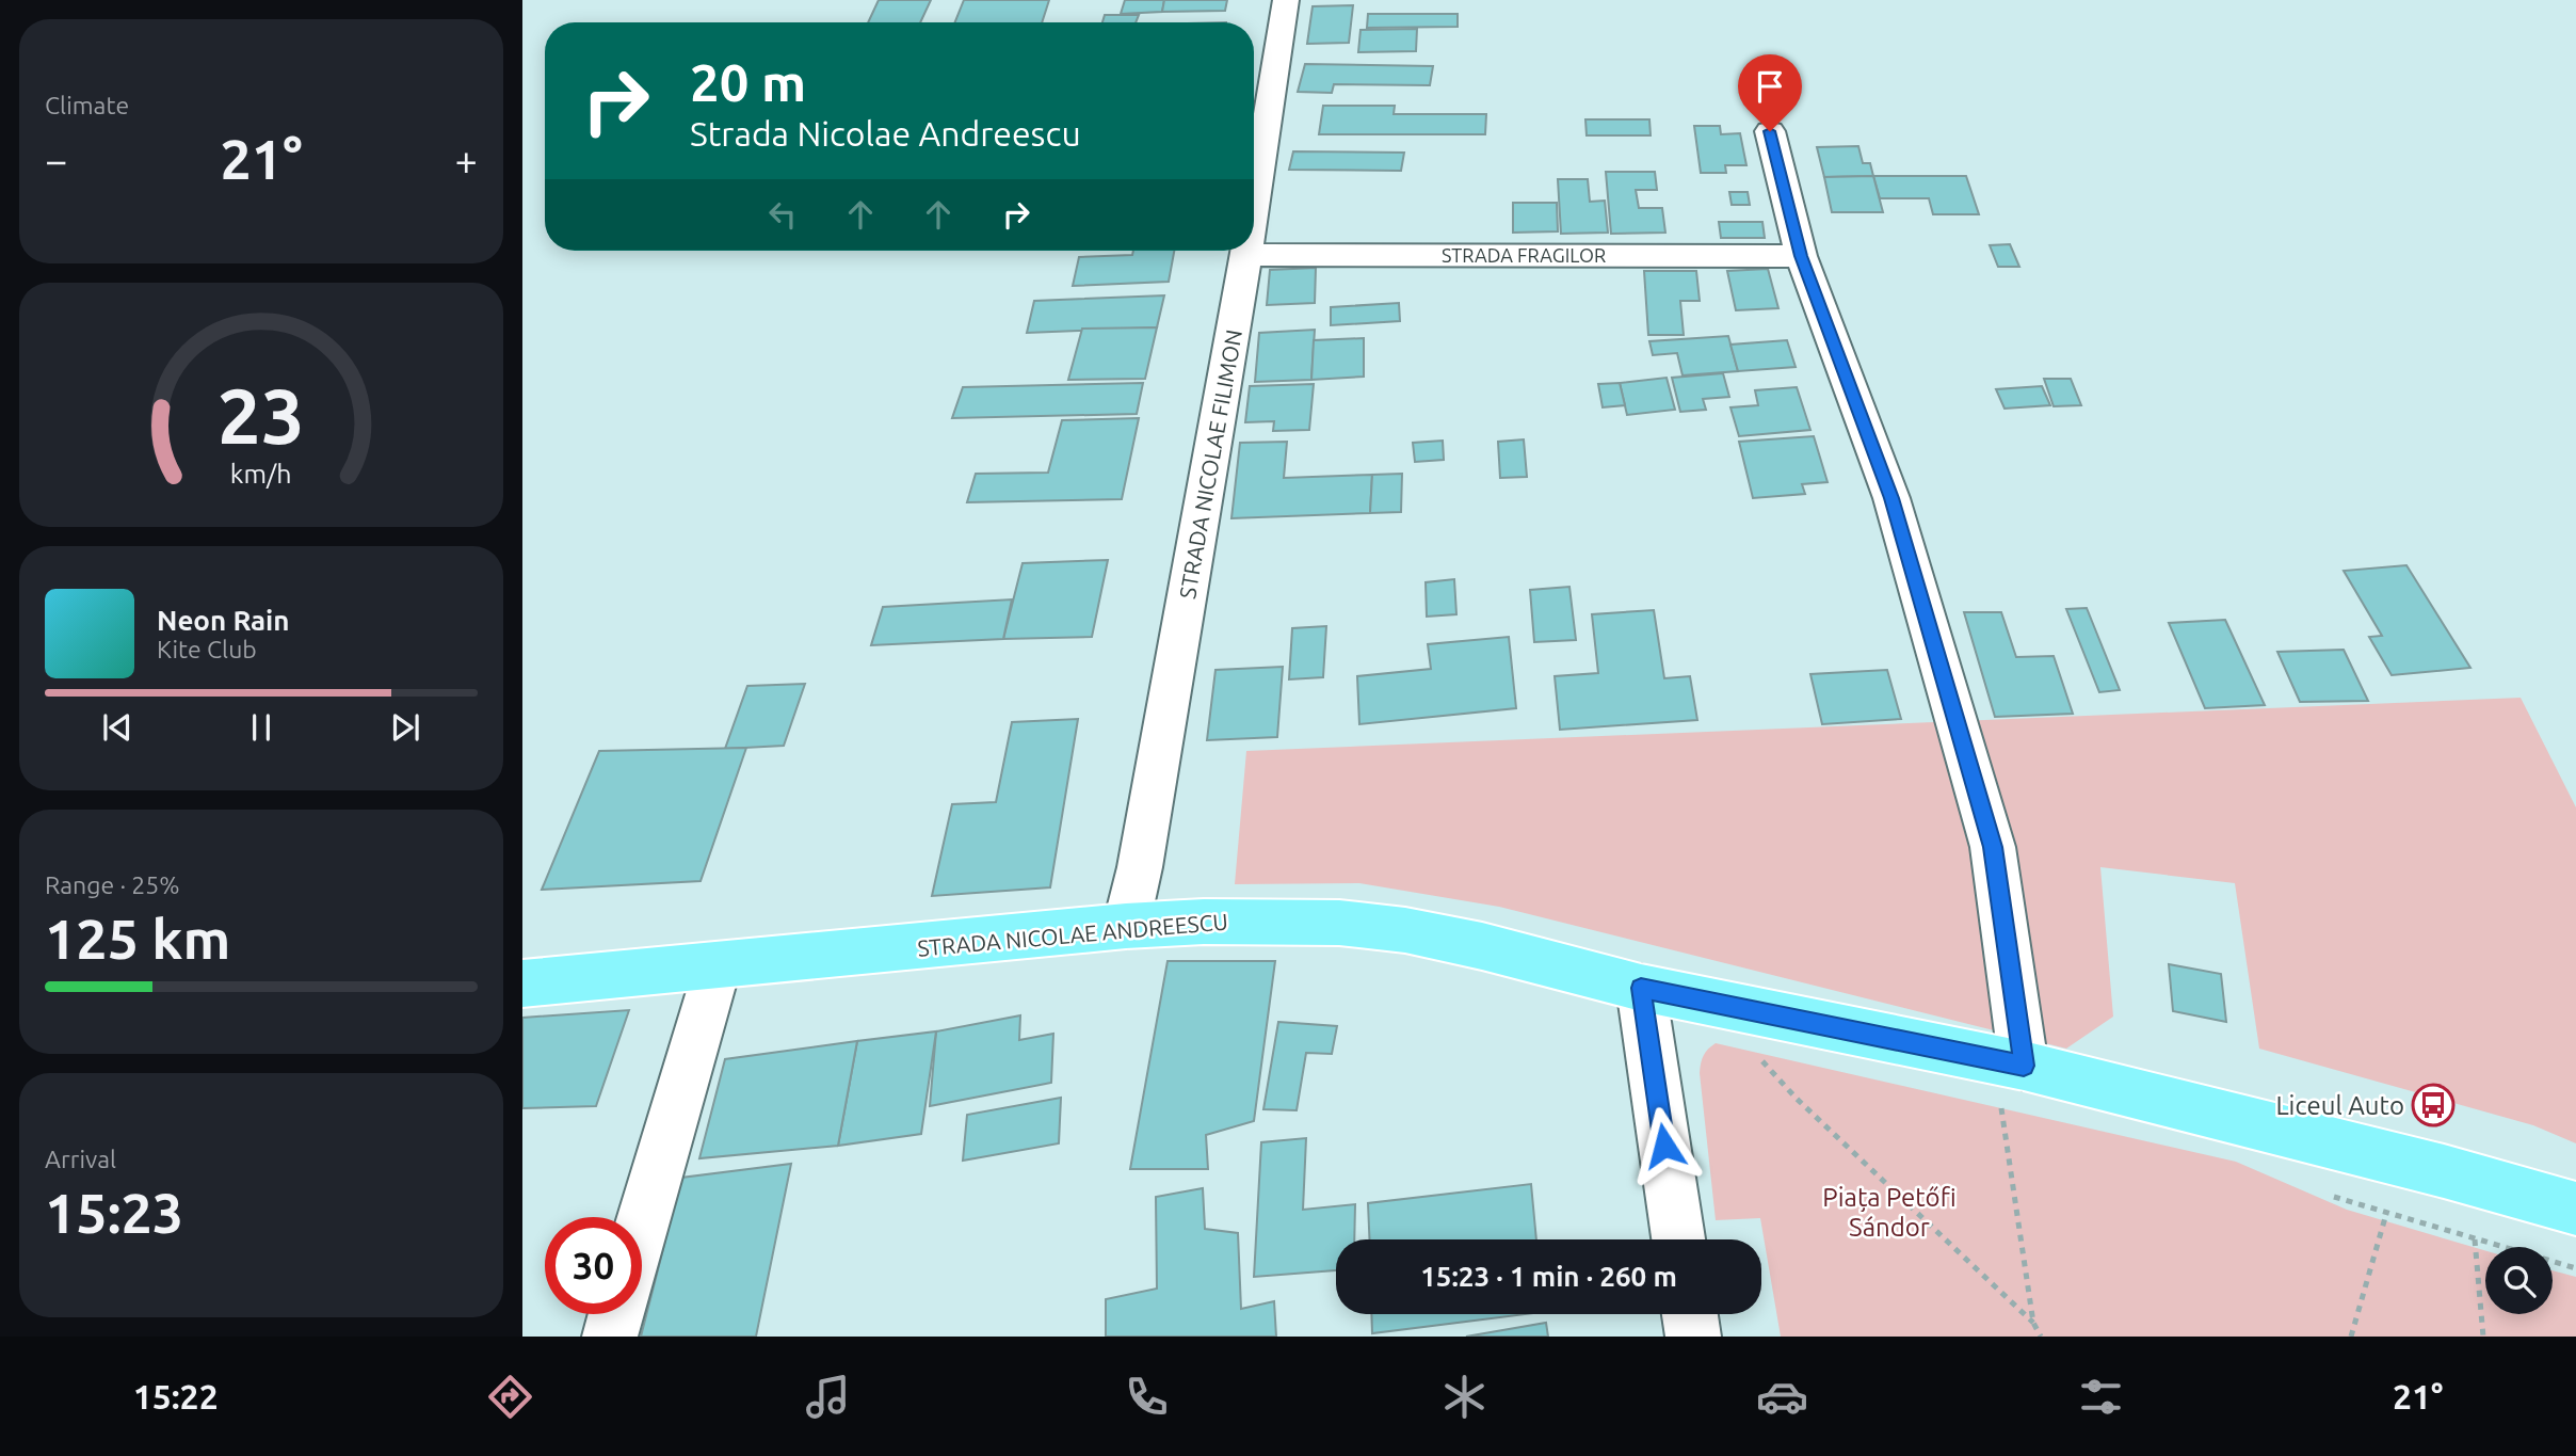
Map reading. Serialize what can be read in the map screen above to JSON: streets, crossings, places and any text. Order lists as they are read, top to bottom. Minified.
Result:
{"streets":{"main road":["STRADA NICOLAE ANDREESCU"],"street":["STRADA FRAGILOR","STRADA NICOLAE FILIMON"]},"crossings":[["STRADA FRAGILOR","STRADA NICOLAE FILIMON"],["STRADA NICOLAE FILIMON","STRADA NICOLAE ANDREESCU"]],"parks":["Piața Petőfi Sándor"],"places":{"bus stop":["Liceul Auto"]},"page":{"tile":["Climate",["Range · 25%","125 km"],["Arrival","15:23"]],"turn":["20 m","Strada Nicolae Andreescu"],"heat":["−","21°","+"],"song":["Neon Rain","Kite Club"],"limit":"30","trip":"15:23 · 1 min · 260 m","tabs":["15:22","21°"],"gauge":["23","km/h"]}}
